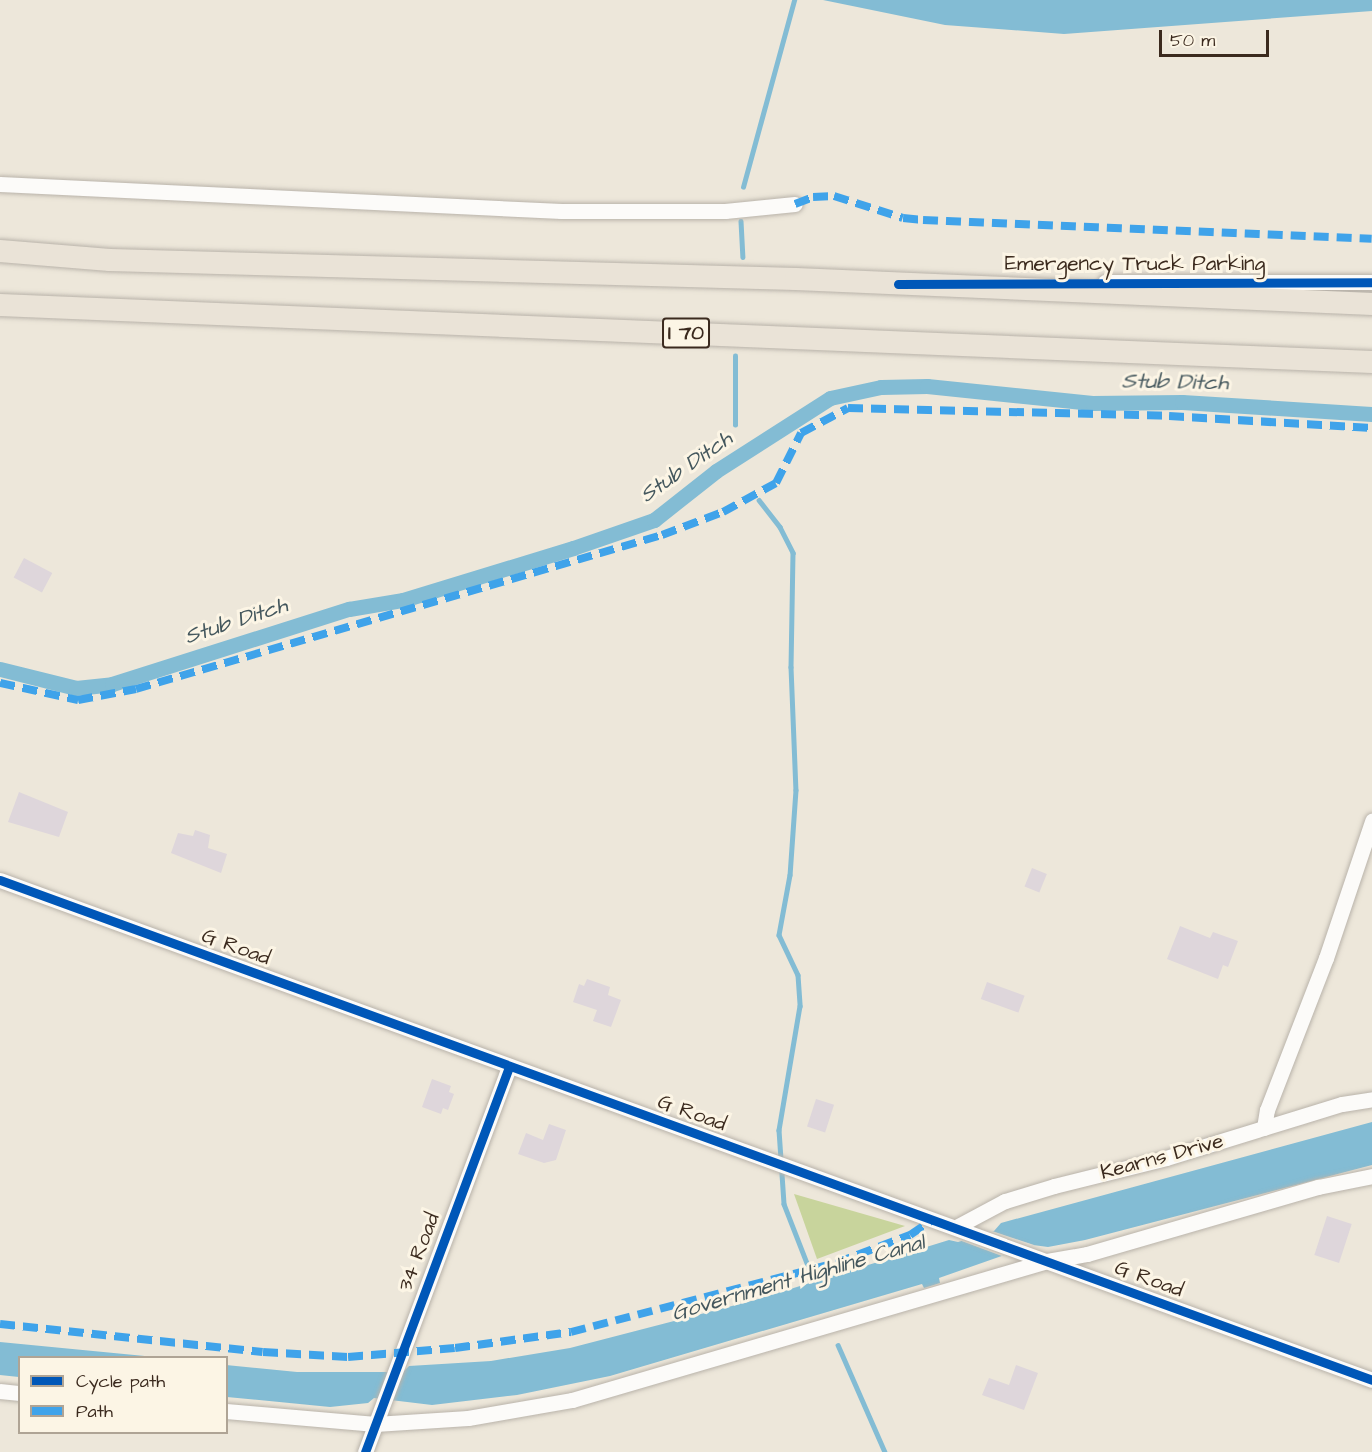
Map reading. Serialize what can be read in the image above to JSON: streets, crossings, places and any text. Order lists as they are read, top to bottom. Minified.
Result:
{"streets":{"highway":["I 70"],"street":["Emergency Truck Parking","G Road","Kearns Drive","34 Road"]},"crossings":[["G Road","Kearns Drive"],["G Road","34 Road"]],"water":["Stub Ditch","Government Highline Canal"],"legend":["Cycle path","Path"],"scale_bar":"50 m"}
